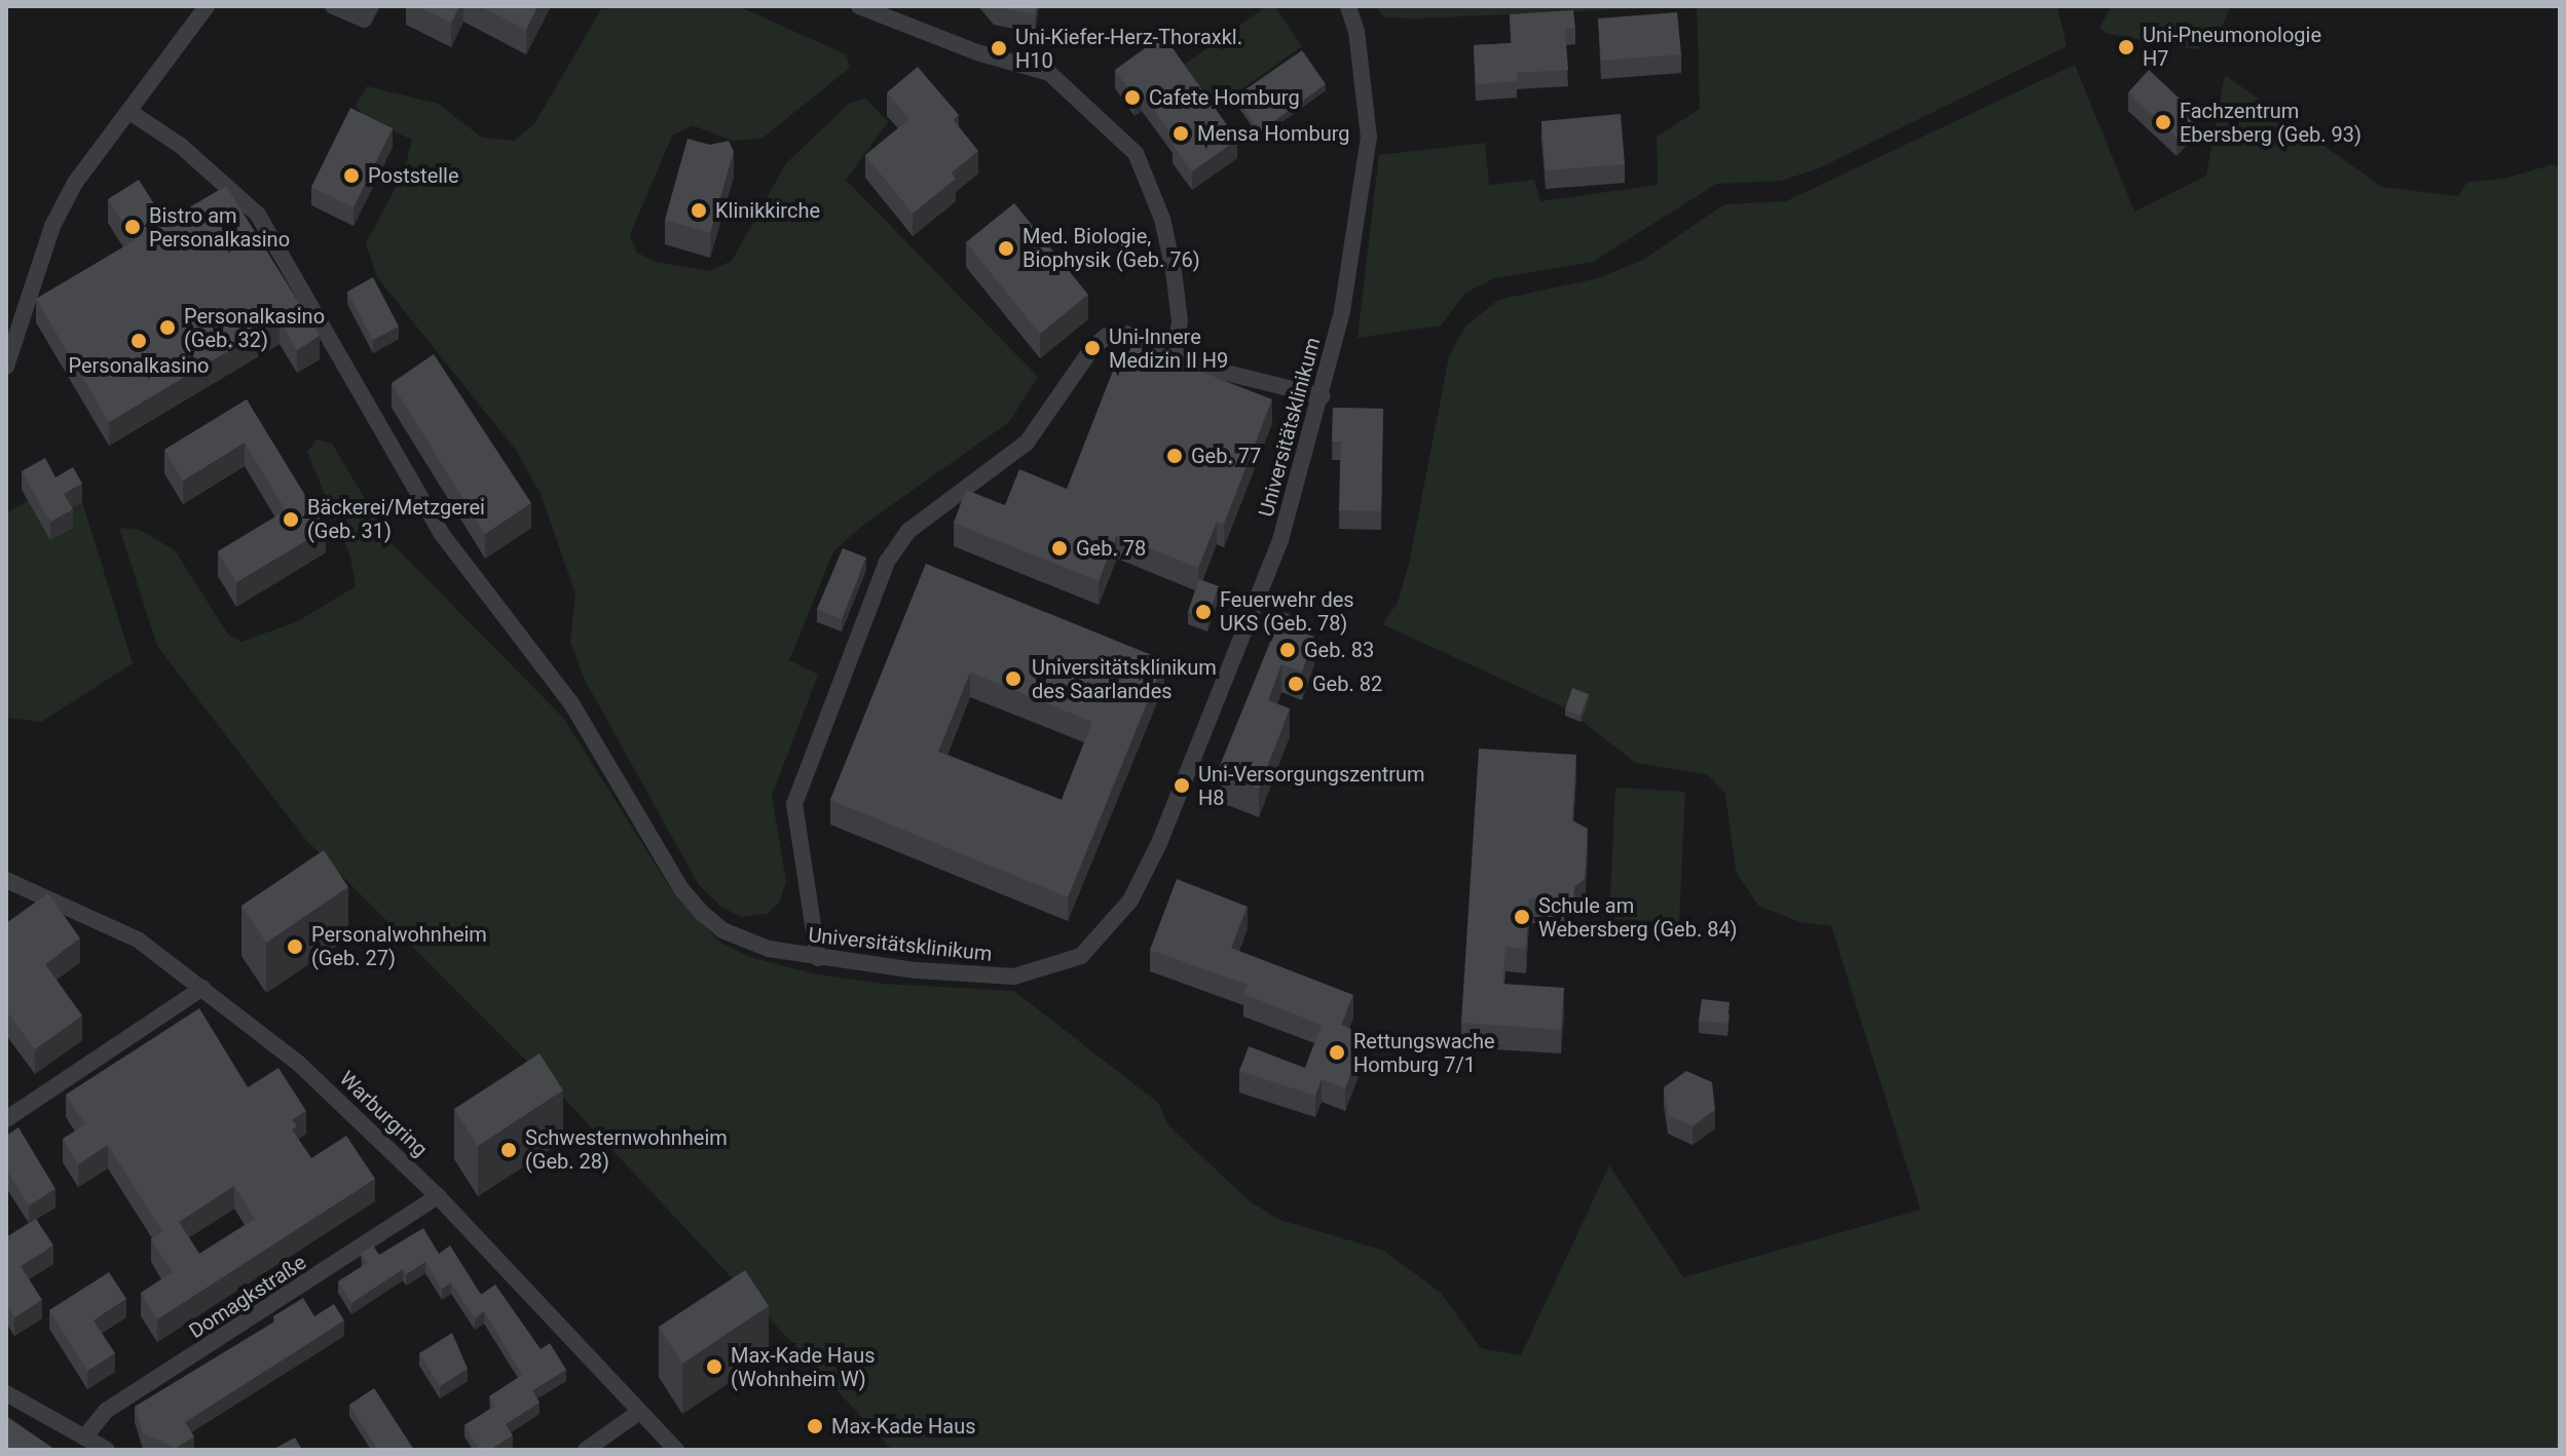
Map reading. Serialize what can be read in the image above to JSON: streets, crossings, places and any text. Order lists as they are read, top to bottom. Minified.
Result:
{"streets":{"street":["Universitätsklinikum","Warburgring","Domagkstraße"]},"crossings":[["Warburgring","Domagkstraße"]],"places":["Uni-Pneumonologie H7","Uni-Kiefer-Herz-Thoraxkl. H10","Cafete Homburg","Fachzentrum Ebersberg (Geb. 93)","Mensa Homburg","Poststelle","Klinikkirche","Bistro am Personalkasino","Med. Biologie, Biophysik (Geb. 76)","Personalkasino (Geb. 32)","Personalkasino","Uni-Innere Medizin II H9","Geb. 77","Bäckerei/Metzgerei (Geb. 31)","Geb. 78","Feuerwehr des UKS (Geb. 78)","Geb. 83","Universitätsklinikum des Saarlandes","Geb. 82","Uni-Versorgungszentrum H8","Schule am Webersberg (Geb. 84)","Personalwohnheim (Geb. 27)","Rettungswache Homburg 7/1","Schwesternwohnheim (Geb. 28)","Max-Kade Haus (Wohnheim W)","Max-Kade Haus"]}
